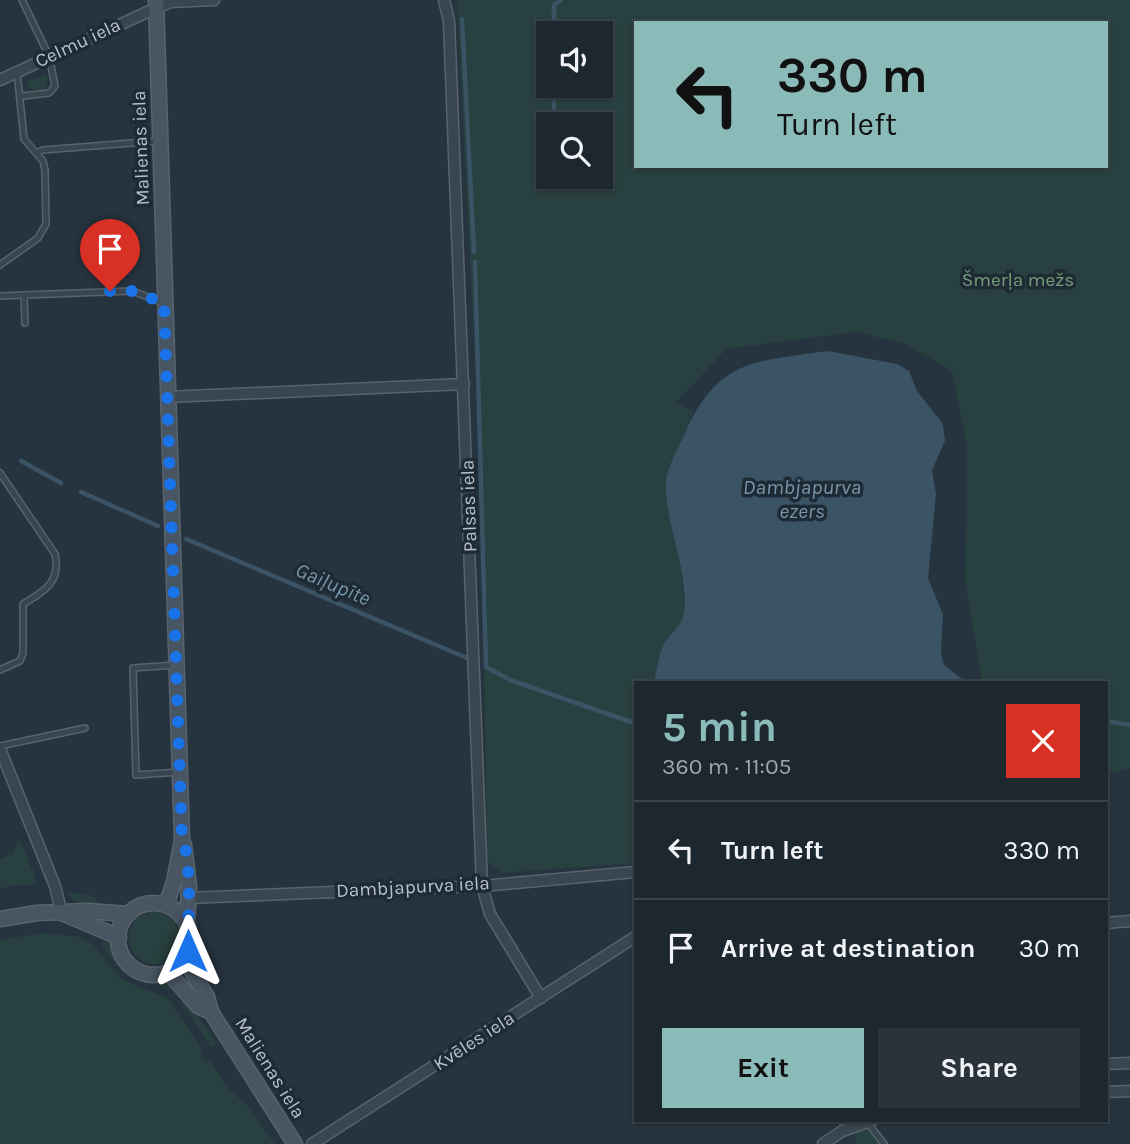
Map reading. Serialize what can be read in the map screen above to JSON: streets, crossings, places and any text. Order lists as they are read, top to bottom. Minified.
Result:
{"streets":{"street":["Celmu iela","Malienas iela","Palsas iela","Dambjapurva iela","Kvēles iela"]},"crossings":[["Celmu iela","Malienas iela"],["Malienas iela","Dambjapurva iela"],["Palsas iela","Dambjapurva iela"],["Palsas iela","Kvēles iela"]],"water":["Dambjapurva ezers","Gaiļupīte"],"parks":["Šmerļa mežs"],"page":{"turn":["330 m","Turn left"],"heading":["5 min","360 m · 11:05"],"list":[{"name":"Turn left","value":"330 m"},{"name":"Arrive at destination","value":"30 m"}],"buttons":["Exit","Share"]}}
